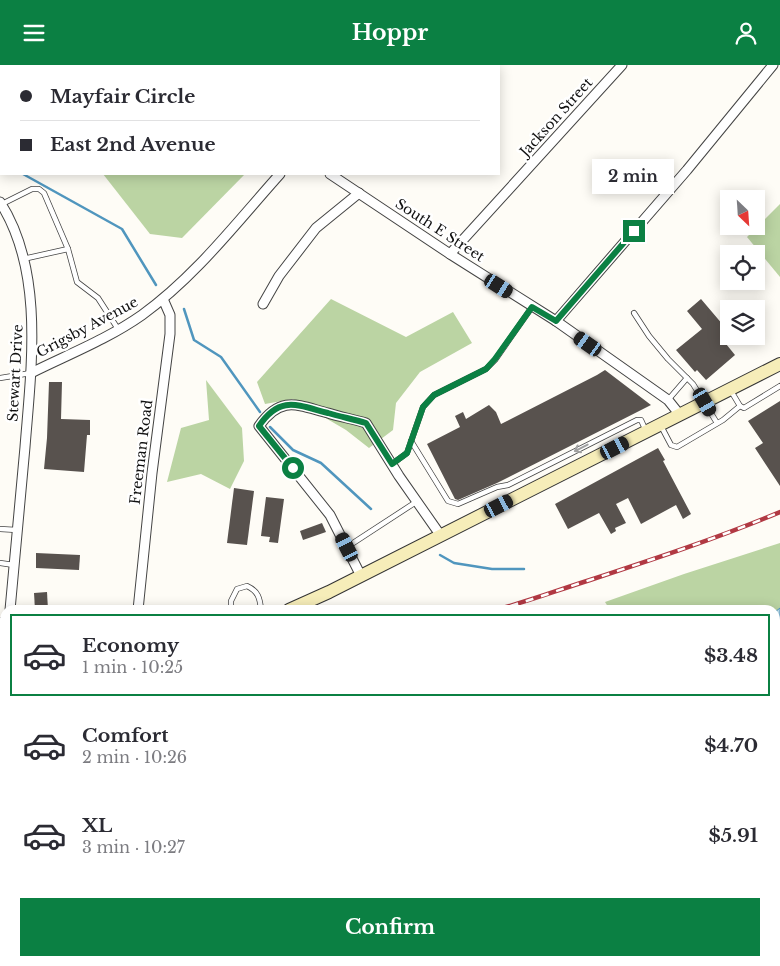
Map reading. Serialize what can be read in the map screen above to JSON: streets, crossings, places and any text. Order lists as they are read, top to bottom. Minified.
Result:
{"streets":{"street":["Jackson Street","South E Street","Grigsby Avenue","Stewart Drive","Freeman Road"]},"crossings":[["Jackson Street","South E Street"],["Grigsby Avenue","Stewart Drive"],["Grigsby Avenue","Freeman Road"]],"north":"bottom right","page":{"header":"Hoppr","banner":["Mayfair Circle","East 2nd Avenue"],"bubble":"2 min","list":[{"name":"Economy","note":"1 min · 10:25","value":"$3.48"},{"name":"Comfort","note":"2 min · 10:26","value":"$4.70"},{"name":"XL","note":"3 min · 10:27","value":"$5.91"}],"buttons":"Confirm"}}
